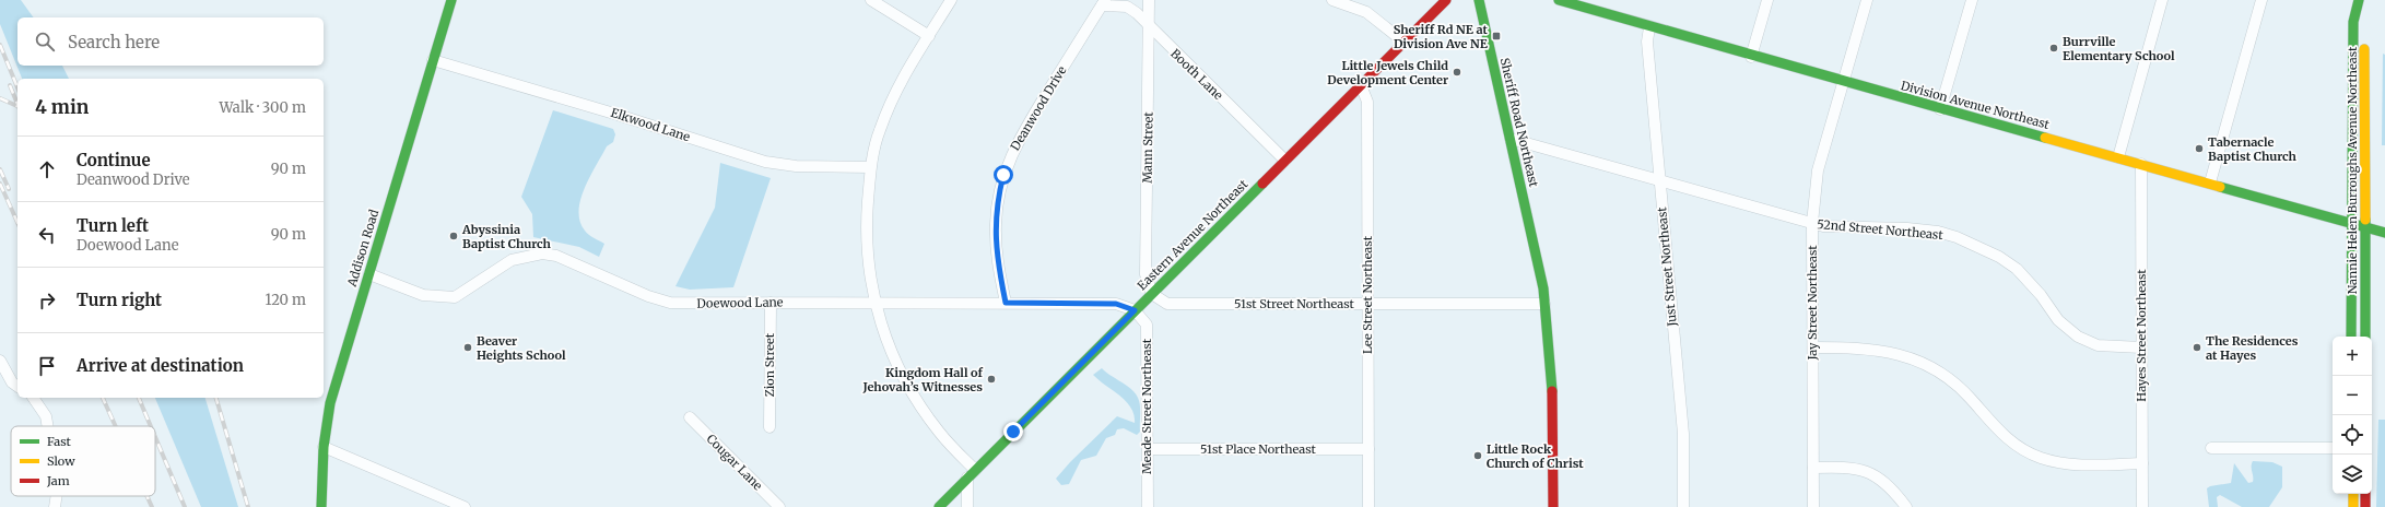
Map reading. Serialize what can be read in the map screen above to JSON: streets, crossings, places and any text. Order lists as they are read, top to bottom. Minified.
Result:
{"streets":{"main road":["Division Avenue Northeast","Sheriff Road Northeast","Nannie Helen Burroughs Avenue Northeast","Eastern Avenue Northeast","Addison Road"],"street":["Booth Lane","Deanwood Drive","Elkwood Lane","Mann Street","52nd Street Northeast","Just Street Northeast","Lee Street Northeast","Doewood Lane","Jay Street Northeast","51st Street Northeast","Hayes Street Northeast","Zion Street","Meade Street Northeast","51st Place Northeast","Cougar Lane"]},"crossings":[["Booth Lane","Deanwood Drive"],["Booth Lane","Mann Street"],["Booth Lane","Eastern Avenue Northeast"],["Division Avenue Northeast","Nannie Helen Burroughs Avenue Northeast"],["Division Avenue Northeast","Just Street Northeast"],["Division Avenue Northeast","Jay Street Northeast"],["Division Avenue Northeast","Hayes Street Northeast"],["Deanwood Drive","Doewood Lane"],["Sheriff Road Northeast","52nd Street Northeast"],["Sheriff Road Northeast","51st Street Northeast"],["Elkwood Lane","Addison Road"],["Mann Street","Eastern Avenue Northeast"],["Mann Street","51st Street Northeast"],["52nd Street Northeast","Just Street Northeast"],["52nd Street Northeast","Jay Street Northeast"],["52nd Street Northeast","Hayes Street Northeast"],["Eastern Avenue Northeast","Lee Street Northeast"],["Eastern Avenue Northeast","Doewood Lane"],["Eastern Avenue Northeast","51st Street Northeast"],["Eastern Avenue Northeast","Meade Street Northeast"],["Addison Road","Doewood Lane"],["Lee Street Northeast","51st Street Northeast"],["Lee Street Northeast","51st Place Northeast"],["Doewood Lane","Zion Street"],["Doewood Lane","Meade Street Northeast"],["Meade Street Northeast","51st Place Northeast"]],"places":{"transit":["Sheriff Rd NE at Division Ave NE"],"other":["Burrville Elementary School","Little Jewels Child Development Center","Tabernacle Baptist Church","Abyssinia Baptist Church","Beaver Heights School","The Residences at Hayes","Kingdom Hall of Jehovah’s Witnesses","Little Rock Church of Christ"]},"legend":["Fast","Slow","Jam"],"page":{"search":"Search here","heading":["4 min","Walk · 300 m"],"list":[["Continue","Deanwood Drive","90 m"],["Turn left","Doewood Lane","90 m"],["Turn right","120 m"],"Arrive at destination"],"map_buttons":["+","−"]}}
